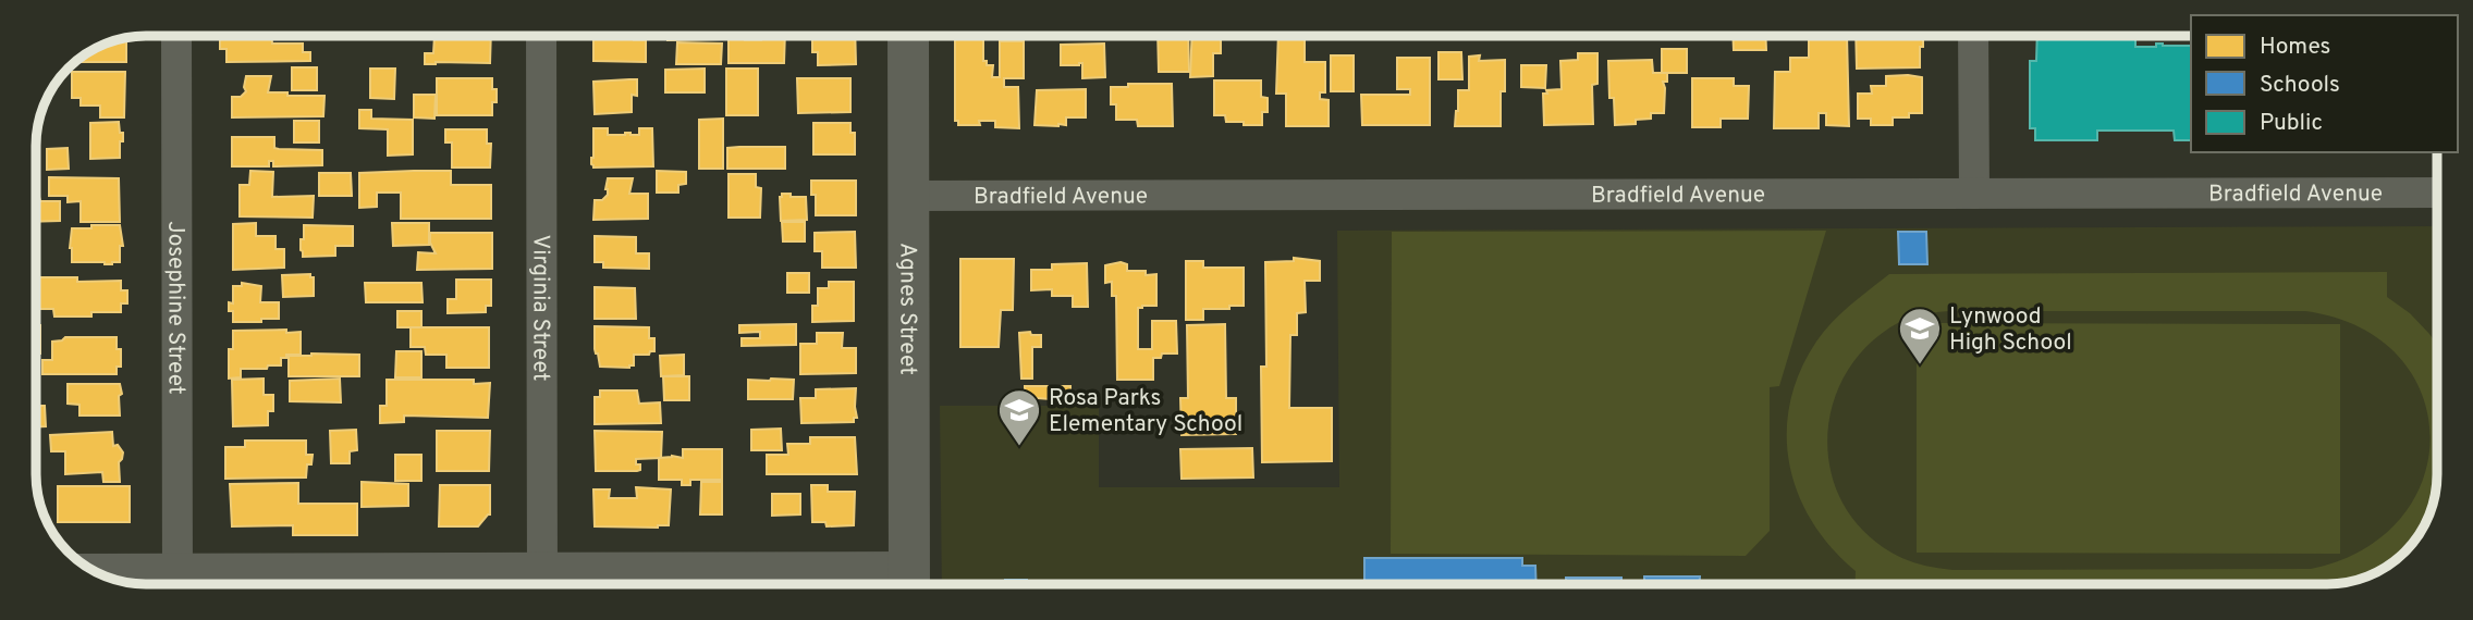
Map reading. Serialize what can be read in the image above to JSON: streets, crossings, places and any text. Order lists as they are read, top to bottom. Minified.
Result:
{"streets":{"street":["Bradfield Avenue","Josephine Street","Virginia Street","Agnes Street"]},"crossings":[["Bradfield Avenue","Agnes Street"]],"places":{"school or university":["Lynwood High School","Rosa Parks Elementary School"]},"legend":["Homes","Schools","Public"]}
